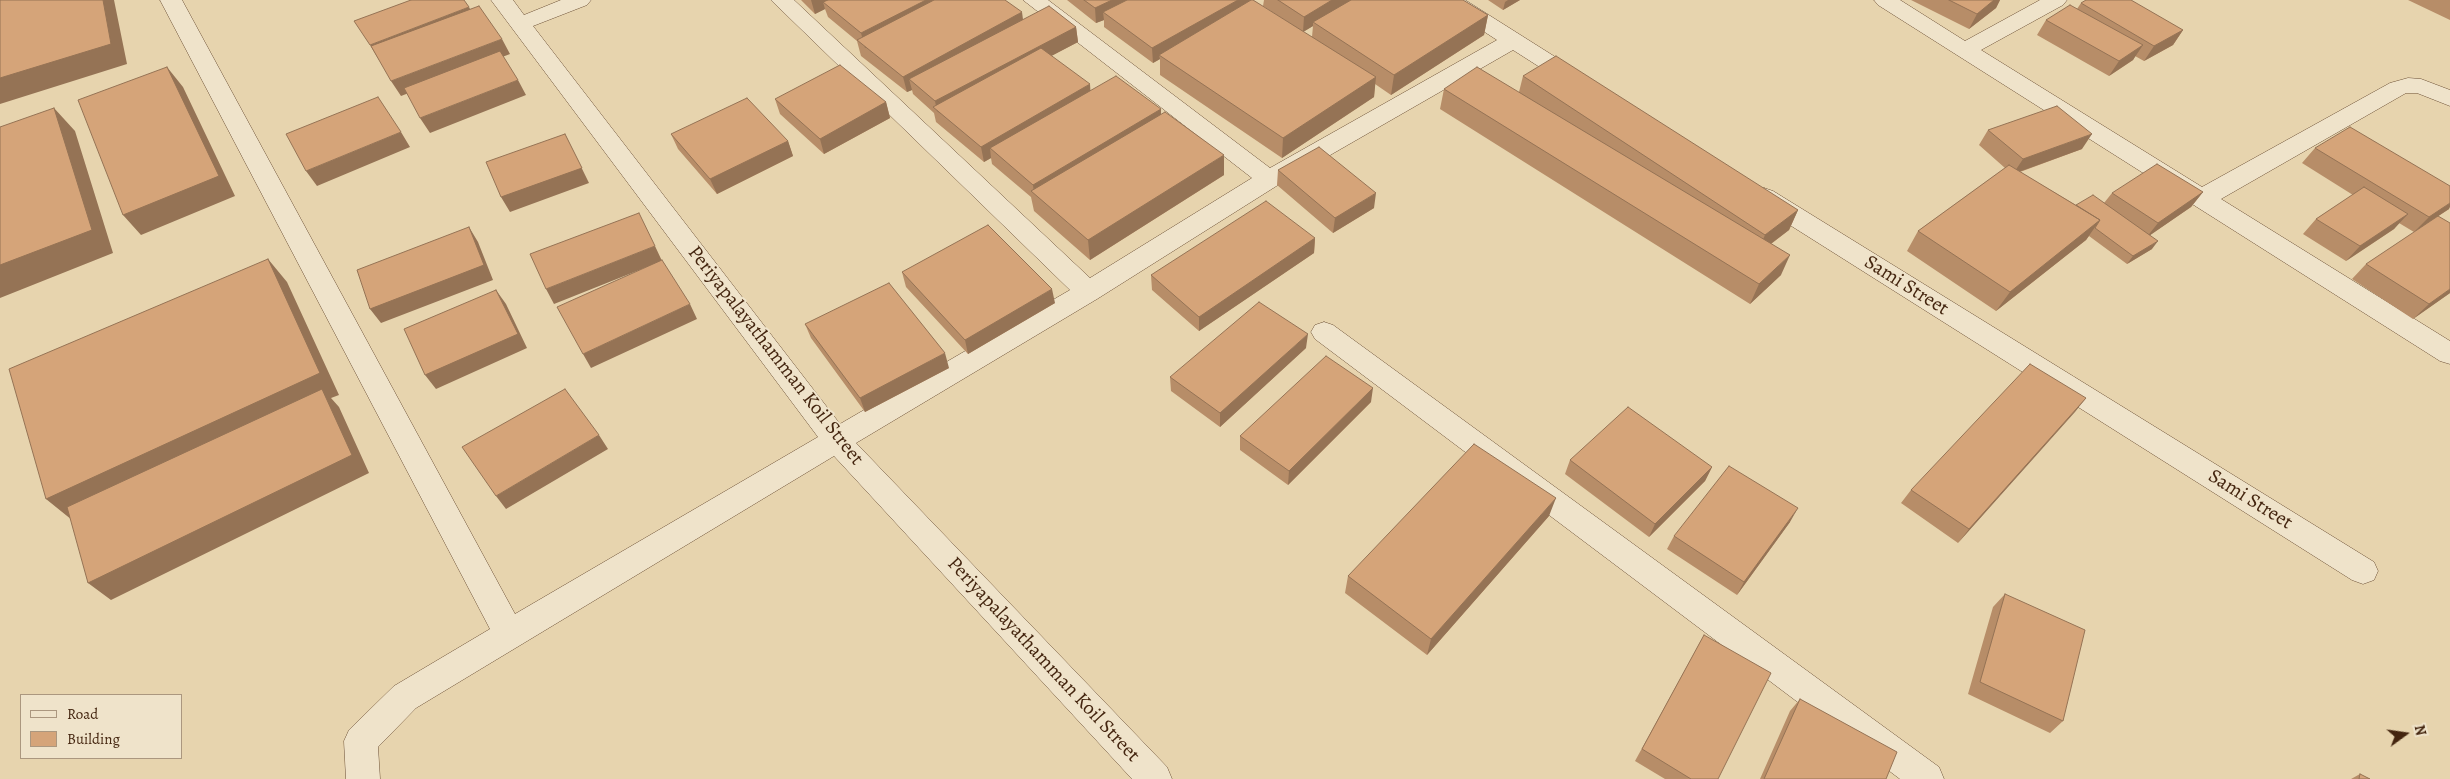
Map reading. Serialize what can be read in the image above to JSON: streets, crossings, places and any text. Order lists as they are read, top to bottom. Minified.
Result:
{"streets":{"street":["Sami Street","Periyapalayathamman Koil Street"]},"legend":["Road","Building"],"north":"right"}
